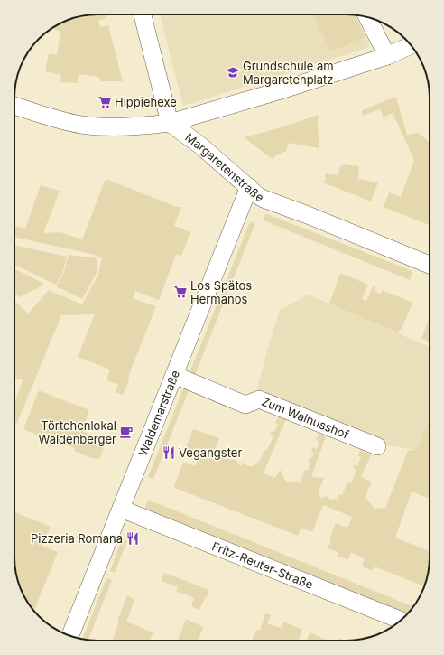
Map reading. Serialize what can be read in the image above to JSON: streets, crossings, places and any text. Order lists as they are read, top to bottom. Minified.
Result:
{"streets":{"street":["Margaretenstraße","Waldemarstraße","Zum Walnusshof","Fritz-Reuter-Straße"]},"crossings":[["Margaretenstraße","Waldemarstraße"],["Waldemarstraße","Zum Walnusshof"],["Waldemarstraße","Fritz-Reuter-Straße"]],"places":{"school or university":["Grundschule am Margaretenplatz"],"supermarket":["Hippiehexe","Los Spätos Hermanos"],"cafe":["Törtchenlokal Waldenberger"],"restaurant":["Vegangster","Pizzeria Romana"]}}
